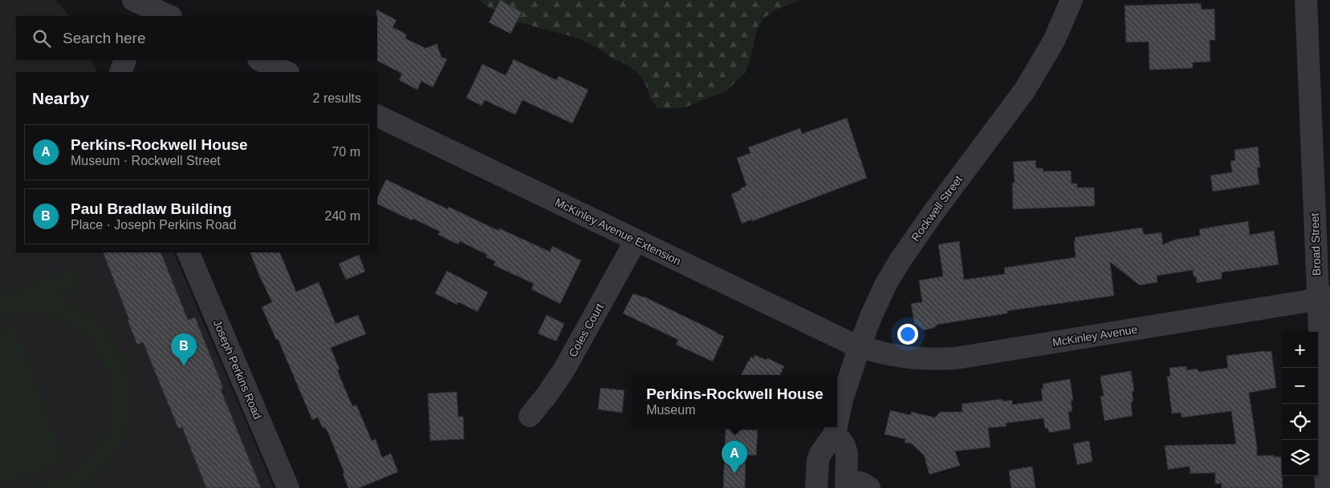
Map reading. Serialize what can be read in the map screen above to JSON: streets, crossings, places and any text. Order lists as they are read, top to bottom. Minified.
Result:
{"streets":{"street":["Rockwell Street","McKinley Avenue Extension","Broad Street","Coles Court","McKinley Avenue","Joseph Perkins Road"]},"crossings":[["Rockwell Street","McKinley Avenue Extension"],["Rockwell Street","McKinley Avenue"],["McKinley Avenue Extension","Coles Court"],["McKinley Avenue Extension","McKinley Avenue"],["Broad Street","McKinley Avenue"]],"page":{"search":"Search here","heading":["Nearby","2 results"],"list":[{"mark":"A","name":"Perkins-Rockwell House","note":"Museum · Rockwell Street","value":"70 m"},{"mark":"B","name":"Paul Bradlaw Building","note":"Place · Joseph Perkins Road","value":"240 m"}],"map_buttons":["+","−"],"pins":["B","A"],"popup":["Perkins-Rockwell House","Museum"]}}
